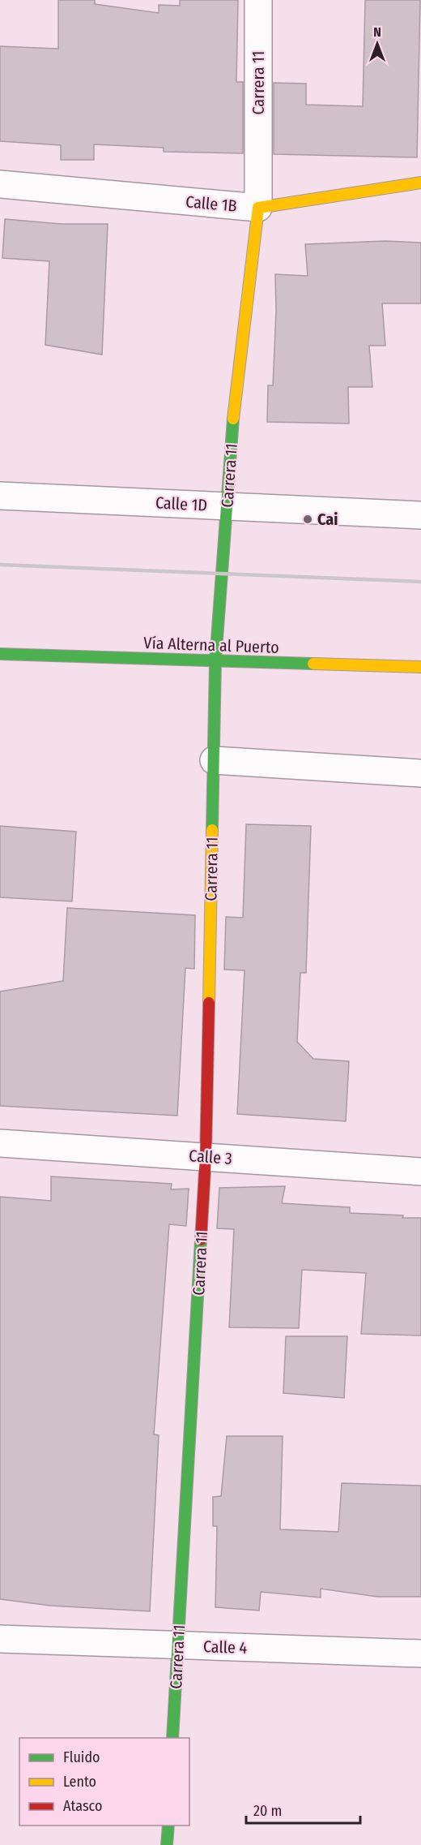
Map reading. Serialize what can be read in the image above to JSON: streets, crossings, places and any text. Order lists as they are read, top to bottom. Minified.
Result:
{"streets":{"street":["Carrera 11","Calle 1B","Calle 1D","Vía Alterna al Puerto","Calle 3","Calle 4"]},"crossings":[["Carrera 11","Calle 1B"],["Carrera 11","Calle 1D"],["Carrera 11","Vía Alterna al Puerto"],["Carrera 11","Calle 3"],["Carrera 11","Calle 4"]],"places":["Cai"],"legend":["Fluido","Lento","Atasco"],"scale_bar":"20 m","north":"top"}
